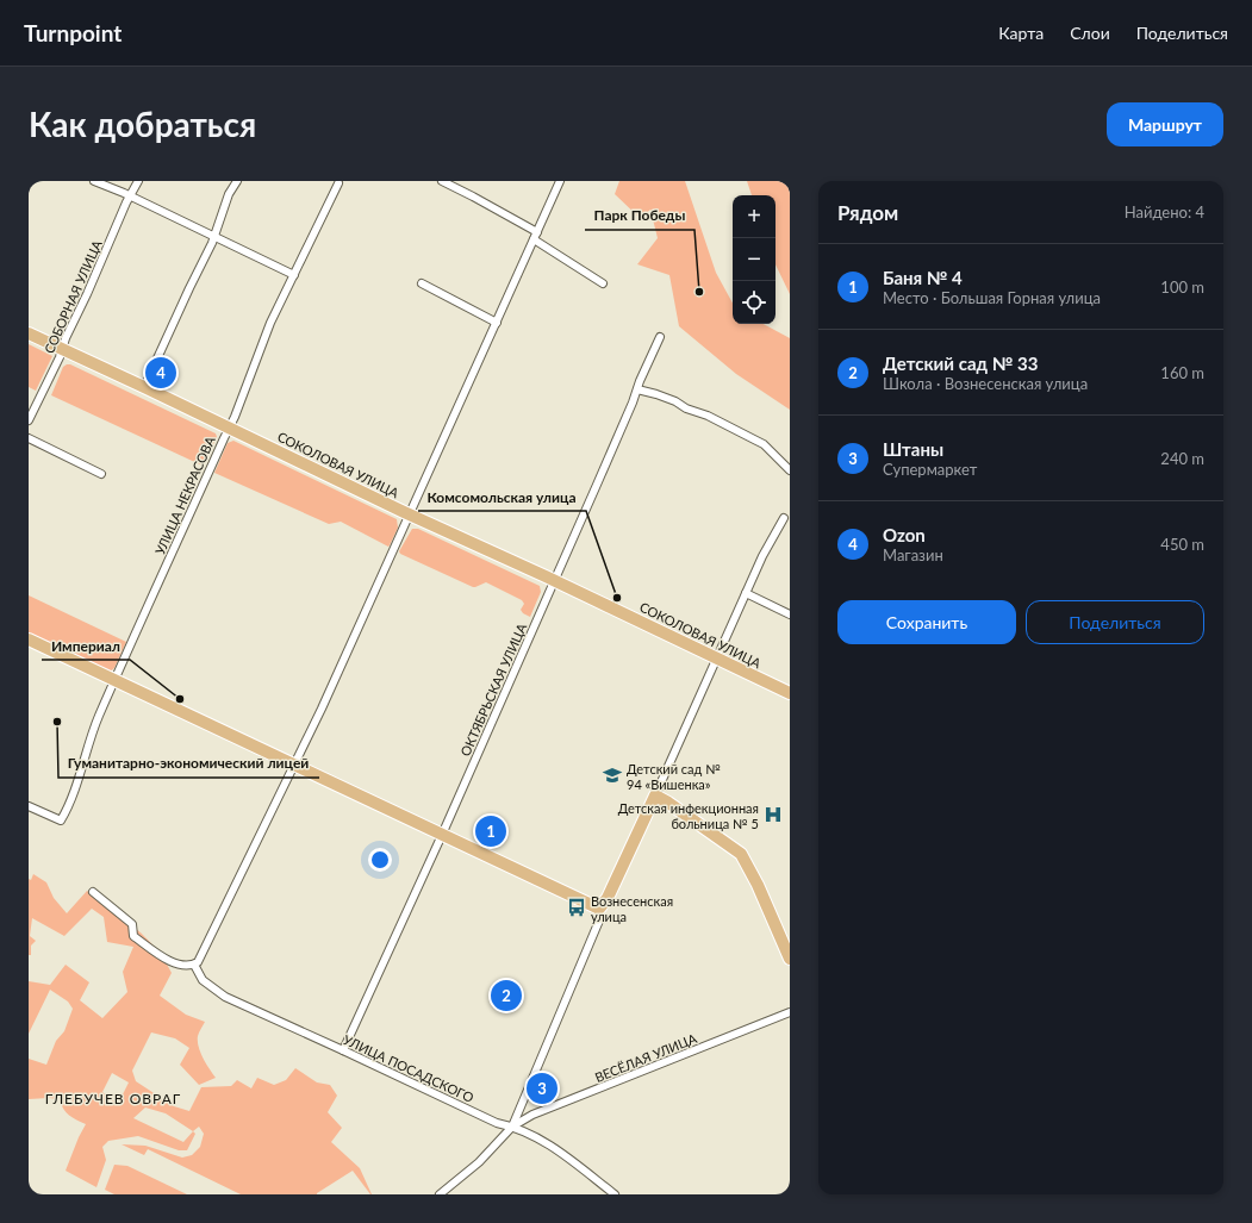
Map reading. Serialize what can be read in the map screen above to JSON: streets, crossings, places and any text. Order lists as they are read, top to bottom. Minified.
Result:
{"streets":{"main road":["СОКОЛОВАЯ УЛИЦА"],"street":["СОБОРНАЯ УЛИЦА","УЛИЦА НЕКРАСОВА","ОКТЯБРЬСКАЯ УЛИЦА","ВЕСЁЛАЯ УЛИЦА","УЛИЦА ПОСАДСКОГО"]},"crossings":[["СОБОРНАЯ УЛИЦА","СОКОЛОВАЯ УЛИЦА"],["СОКОЛОВАЯ УЛИЦА","УЛИЦА НЕКРАСОВА"],["СОКОЛОВАЯ УЛИЦА","ОКТЯБРЬСКАЯ УЛИЦА"],["ОКТЯБРЬСКАЯ УЛИЦА","УЛИЦА ПОСАДСКОГО"],["ВЕСЁЛАЯ УЛИЦА","УЛИЦА ПОСАДСКОГО"]],"districts":["ГЛЕБУЧЕВ ОВРАГ"],"places":{"other":["Парк Победы","Комсомольская улица","Империал","Гуманитарно-экономический лицей"],"school or university":["Детский сад № 94 «Вишенка»"],"hospital":["Детская инфекционная больница № 5"],"bus stop":["Вознесенская улица"]},"page":{"header":"Turnpoint","nav":["Карта","Слои","Поделиться"],"buttons":["Маршрут",["Сохранить","Поделиться"]],"title":"Как добраться","heading":["Рядом","Найдено: 4"],"map_buttons":["+","−"],"list":[{"mark":"1","name":"Баня № 4","note":"Место · Большая Горная улица","value":"100 m"},{"mark":"2","name":"Детский сад № 33","note":"Школа · Вознесенская улица","value":"160 m"},{"mark":"3","name":"Штаны","note":"Супермаркет","value":"240 m"},{"mark":"4","name":"Ozon","note":"Магазин","value":"450 m"}],"pins":["4","1","2","3"]}}
